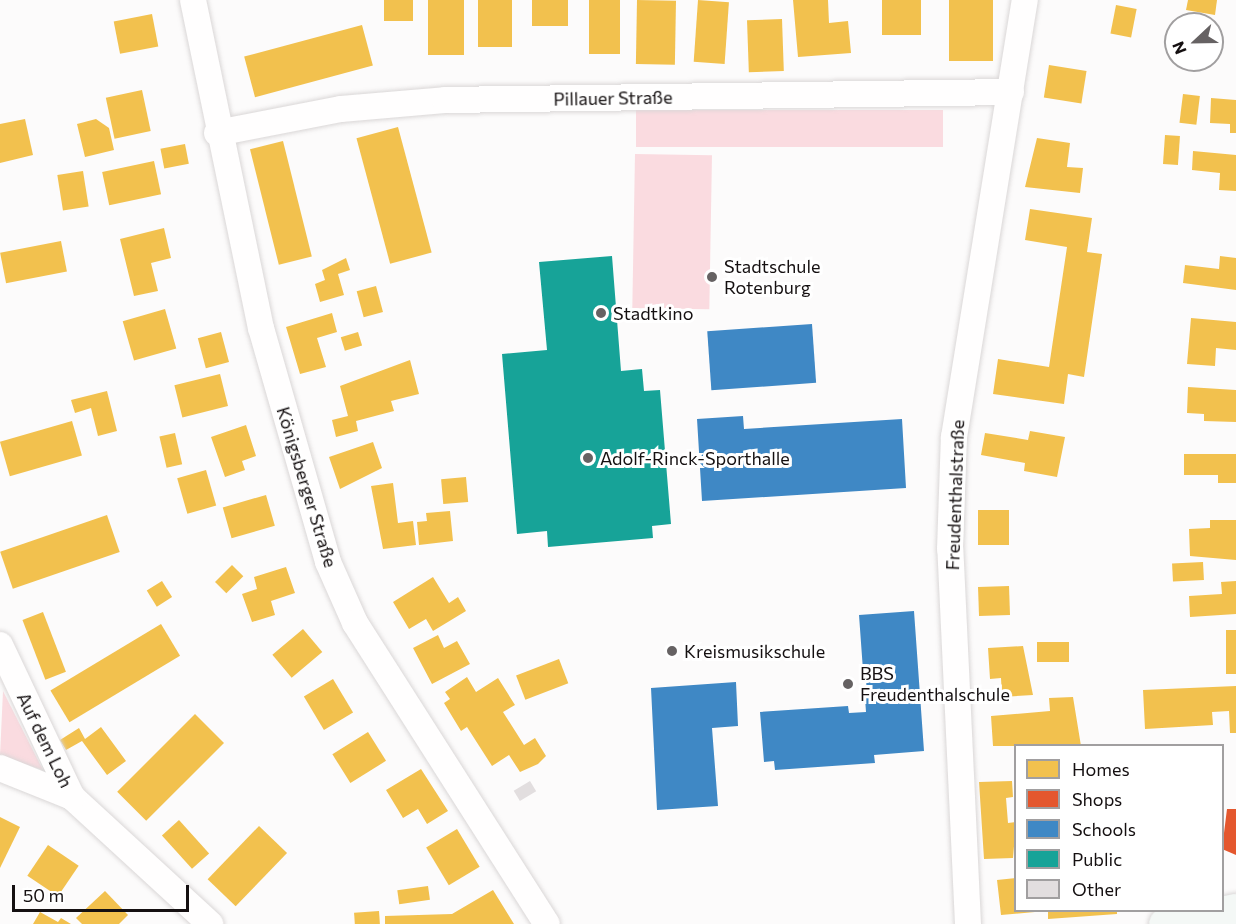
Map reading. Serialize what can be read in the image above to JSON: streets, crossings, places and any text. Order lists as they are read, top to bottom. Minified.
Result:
{"streets":{"street":["Pillauer Straße","Königsberger Straße","Freudenthalstraße","Auf dem Loh"]},"crossings":[["Pillauer Straße","Königsberger Straße"],["Pillauer Straße","Freudenthalstraße"]],"places":["Stadtschule Rotenburg","Stadtkino","Adolf-Rinck-Sporthalle","Kreismusikschule","BBS Freudenthalschule"],"legend":["Homes","Shops","Schools","Public","Other"],"scale_bar":"50 m","north":"left"}
